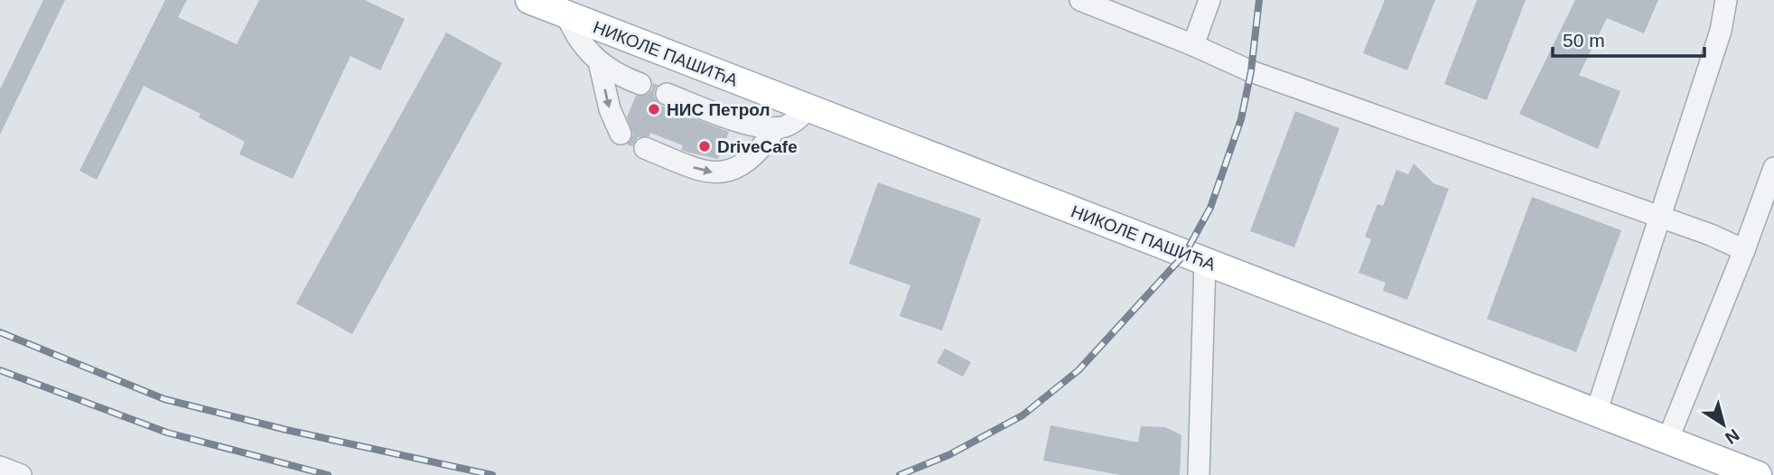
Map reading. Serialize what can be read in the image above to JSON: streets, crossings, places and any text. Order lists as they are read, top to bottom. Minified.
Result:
{"streets":{"main road":["НИКОЛЕ ПАШИЋА"]},"places":["НИС Петрол","DriveCafe"],"scale_bar":"50 m","north":"bottom right"}
